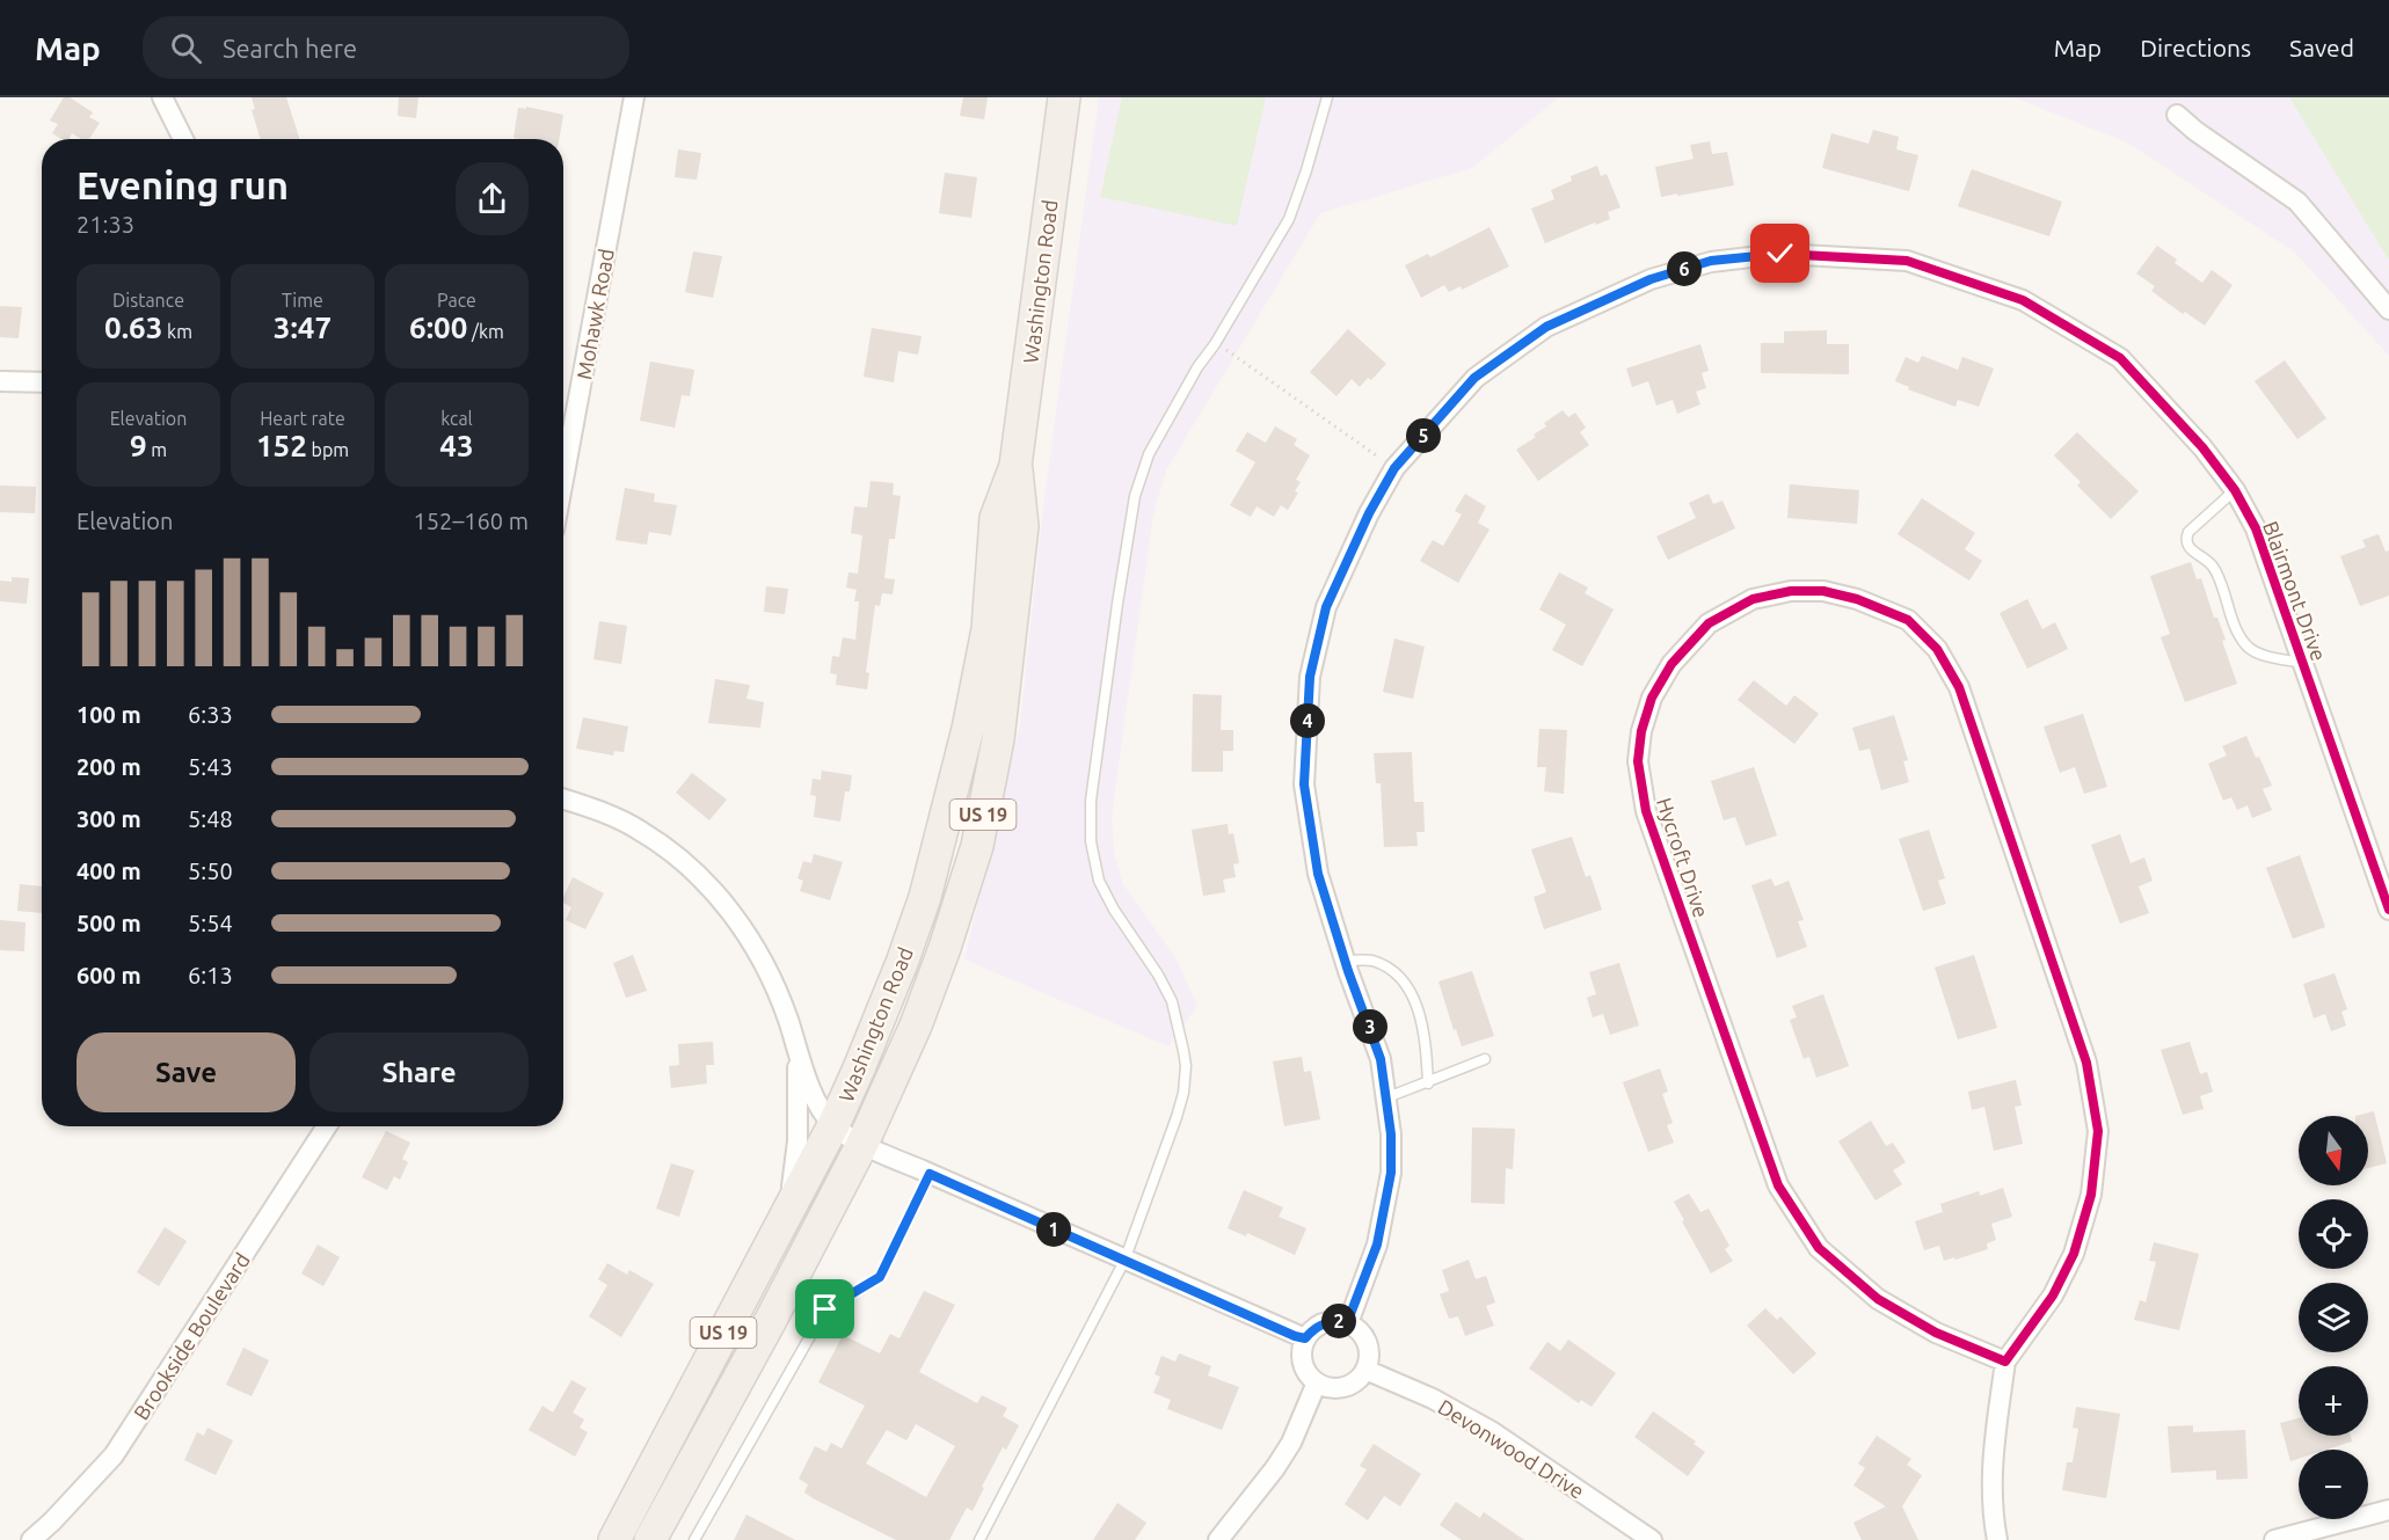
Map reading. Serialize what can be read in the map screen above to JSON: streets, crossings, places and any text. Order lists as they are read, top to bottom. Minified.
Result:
{"streets":{"main road":["Washington Road","US 19"],"street":["Mohawk Road","Blairmont Drive","Hycroft Drive","Brookside Boulevard","Devonwood Drive"]},"crossings":[["Blairmont Drive","Devonwood Drive"]],"north":"bottom","page":{"header":"Map","search":"Search here","nav":["Map","Directions","Saved"],"heading":["Evening run","21:33"],"pins":["6","5","4","3","1","2"],"stats":[["Distance","0.63 km"],["Time","3:47"],["Pace","6:00 /km"],["Elevation","9 m"],["Heart rate","152 bpm"],["kcal","43"]],"chart":["Elevation","152–160 m"],"list":[{"name":"100 m","note":"6:33"},{"name":"200 m","note":"5:43"},{"name":"300 m","note":"5:48"},{"name":"400 m","note":"5:50"},{"name":"500 m","note":"5:54"},{"name":"600 m","note":"6:13"}],"buttons":["Save","Share"],"map_buttons":["+","−"]}}
